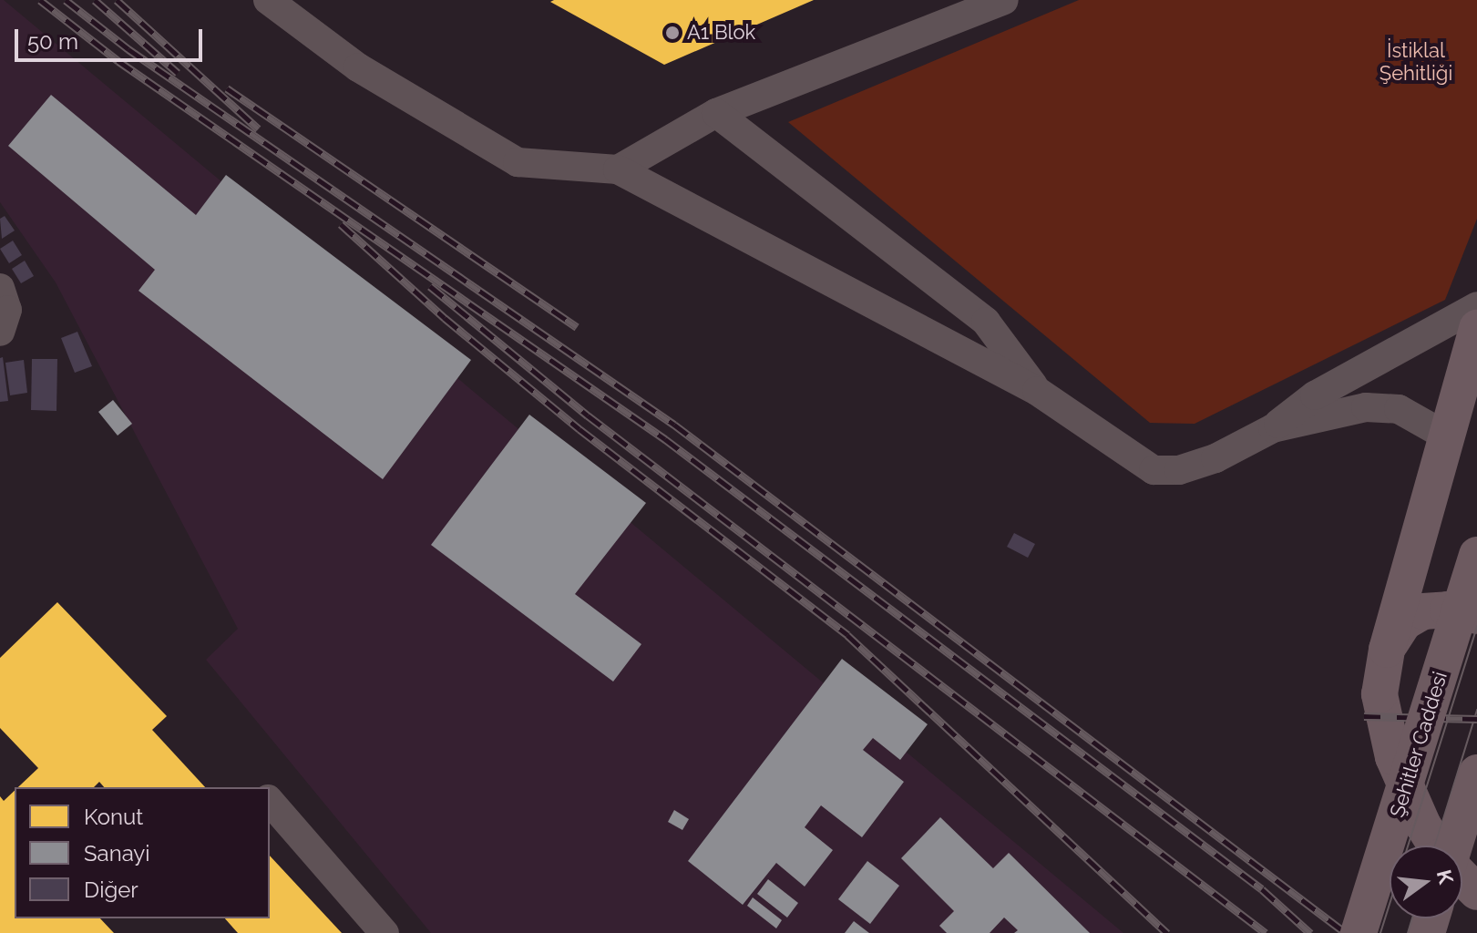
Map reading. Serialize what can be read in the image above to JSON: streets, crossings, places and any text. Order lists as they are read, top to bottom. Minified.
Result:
{"streets":{"main road":["Şehitler Caddesi"]},"parks":["İstiklal Şehitliği"],"places":["A1 Blok"],"legend":["Konut","Sanayi","Diğer"],"scale_bar":"50 m","north":"right"}
